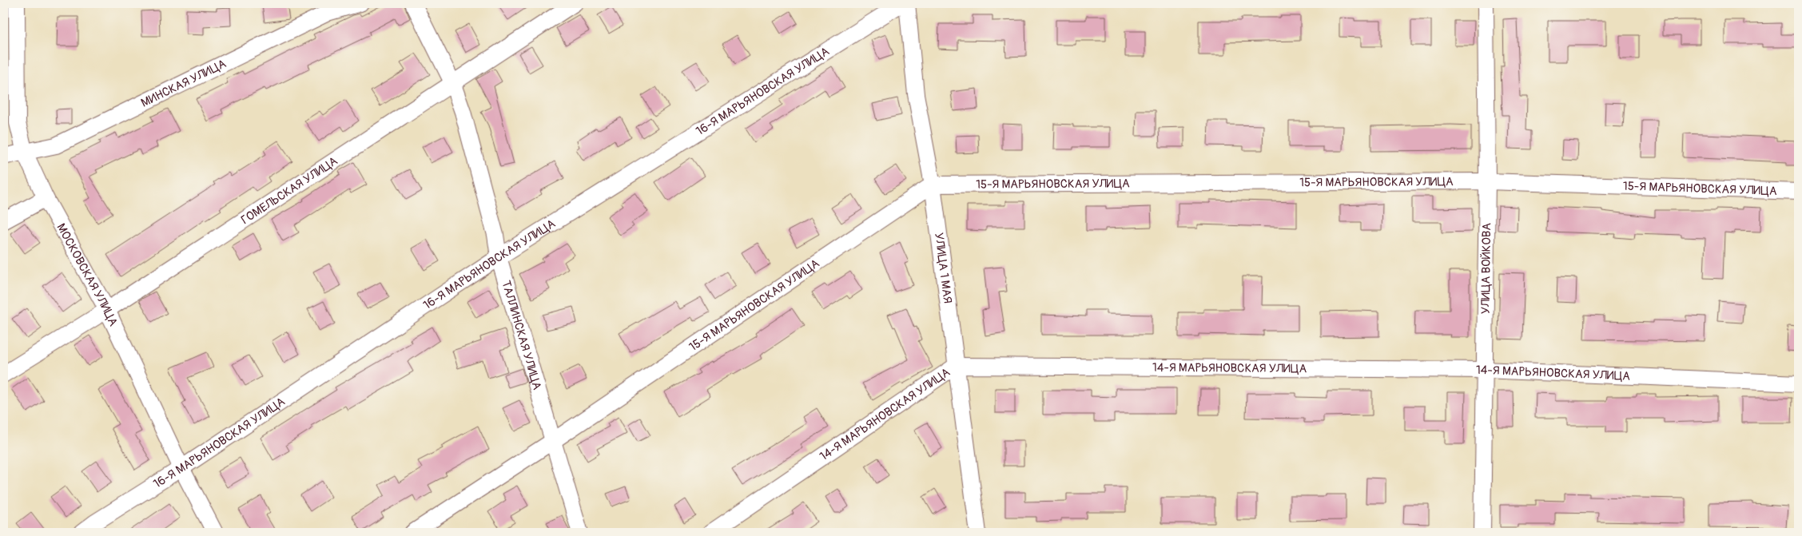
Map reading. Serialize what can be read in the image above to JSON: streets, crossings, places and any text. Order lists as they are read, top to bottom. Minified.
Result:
{"streets":{"street":["МИНСКАЯ УЛИЦА","16-Я МАРЬЯНОВСКАЯ УЛИЦА","15-Я МАРЬЯНОВСКАЯ УЛИЦА","ГОМЕЛЬСКАЯ УЛИЦА","УЛИЦА 1 МАЯ","УЛИЦА ВОЙКОВА","МОСКОВСКАЯ УЛИЦА","ТАЛЛИНСКАЯ УЛИЦА","14-Я МАРЬЯНОВСКАЯ УЛИЦА"]},"crossings":[["МИНСКАЯ УЛИЦА","МОСКОВСКАЯ УЛИЦА"],["16-Я МАРЬЯНОВСКАЯ УЛИЦА","МОСКОВСКАЯ УЛИЦА"],["16-Я МАРЬЯНОВСКАЯ УЛИЦА","ТАЛЛИНСКАЯ УЛИЦА"],["15-Я МАРЬЯНОВСКАЯ УЛИЦА","УЛИЦА 1 МАЯ"],["15-Я МАРЬЯНОВСКАЯ УЛИЦА","УЛИЦА ВОЙКОВА"],["15-Я МАРЬЯНОВСКАЯ УЛИЦА","ТАЛЛИНСКАЯ УЛИЦА"],["ГОМЕЛЬСКАЯ УЛИЦА","МОСКОВСКАЯ УЛИЦА"],["ГОМЕЛЬСКАЯ УЛИЦА","ТАЛЛИНСКАЯ УЛИЦА"],["УЛИЦА 1 МАЯ","14-Я МАРЬЯНОВСКАЯ УЛИЦА"],["УЛИЦА ВОЙКОВА","14-Я МАРЬЯНОВСКАЯ УЛИЦА"]]}
